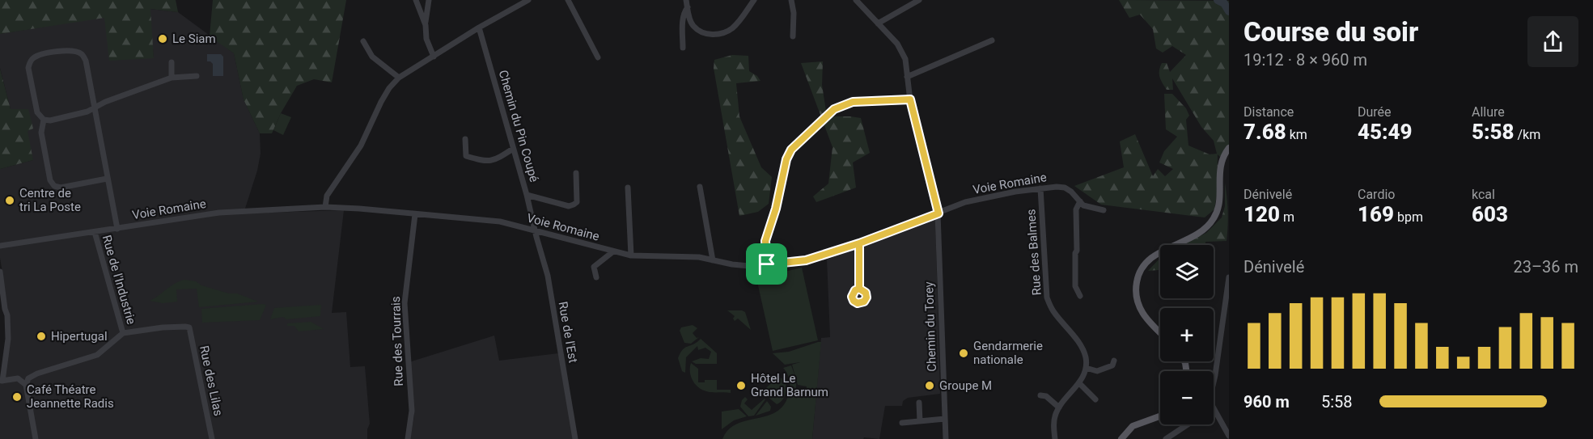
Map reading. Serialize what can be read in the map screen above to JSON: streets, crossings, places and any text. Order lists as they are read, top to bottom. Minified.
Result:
{"streets":{"street":["Chemin du Pin Coupé","Voie Romaine","Rue des Balmes","Rue de l'Industrie","Chemin du Torey","Rue de l'Est","Rue des Tourrais","Rue des Lilas"]},"crossings":[["Chemin du Pin Coupé","Voie Romaine"],["Chemin du Pin Coupé","Rue de l'Est"],["Voie Romaine","Rue des Balmes"],["Voie Romaine","Rue de l'Industrie"],["Voie Romaine","Chemin du Torey"],["Voie Romaine","Rue de l'Est"],["Voie Romaine","Rue des Tourrais"],["Rue de l'Industrie","Rue des Lilas"]],"places":["Le Siam","Centre de tri La Poste","Hipertugal","Gendarmerie nationale","Hôtel Le Grand Barnum","Groupe M","Café Théatre Jeannette Radis"],"page":{"heading":["Course du soir","19:12 · 8 × 960 m"],"stats":[["Distance","7.68 km"],["Durée","45:49"],["Allure","5:58 /km"],["Dénivelé","120 m"],["Cardio","169 bpm"],["kcal","603"]],"map_buttons":["+","−"],"chart":["Dénivelé","23–36 m"],"list":[{"name":"960 m","note":"5:58"}]}}
